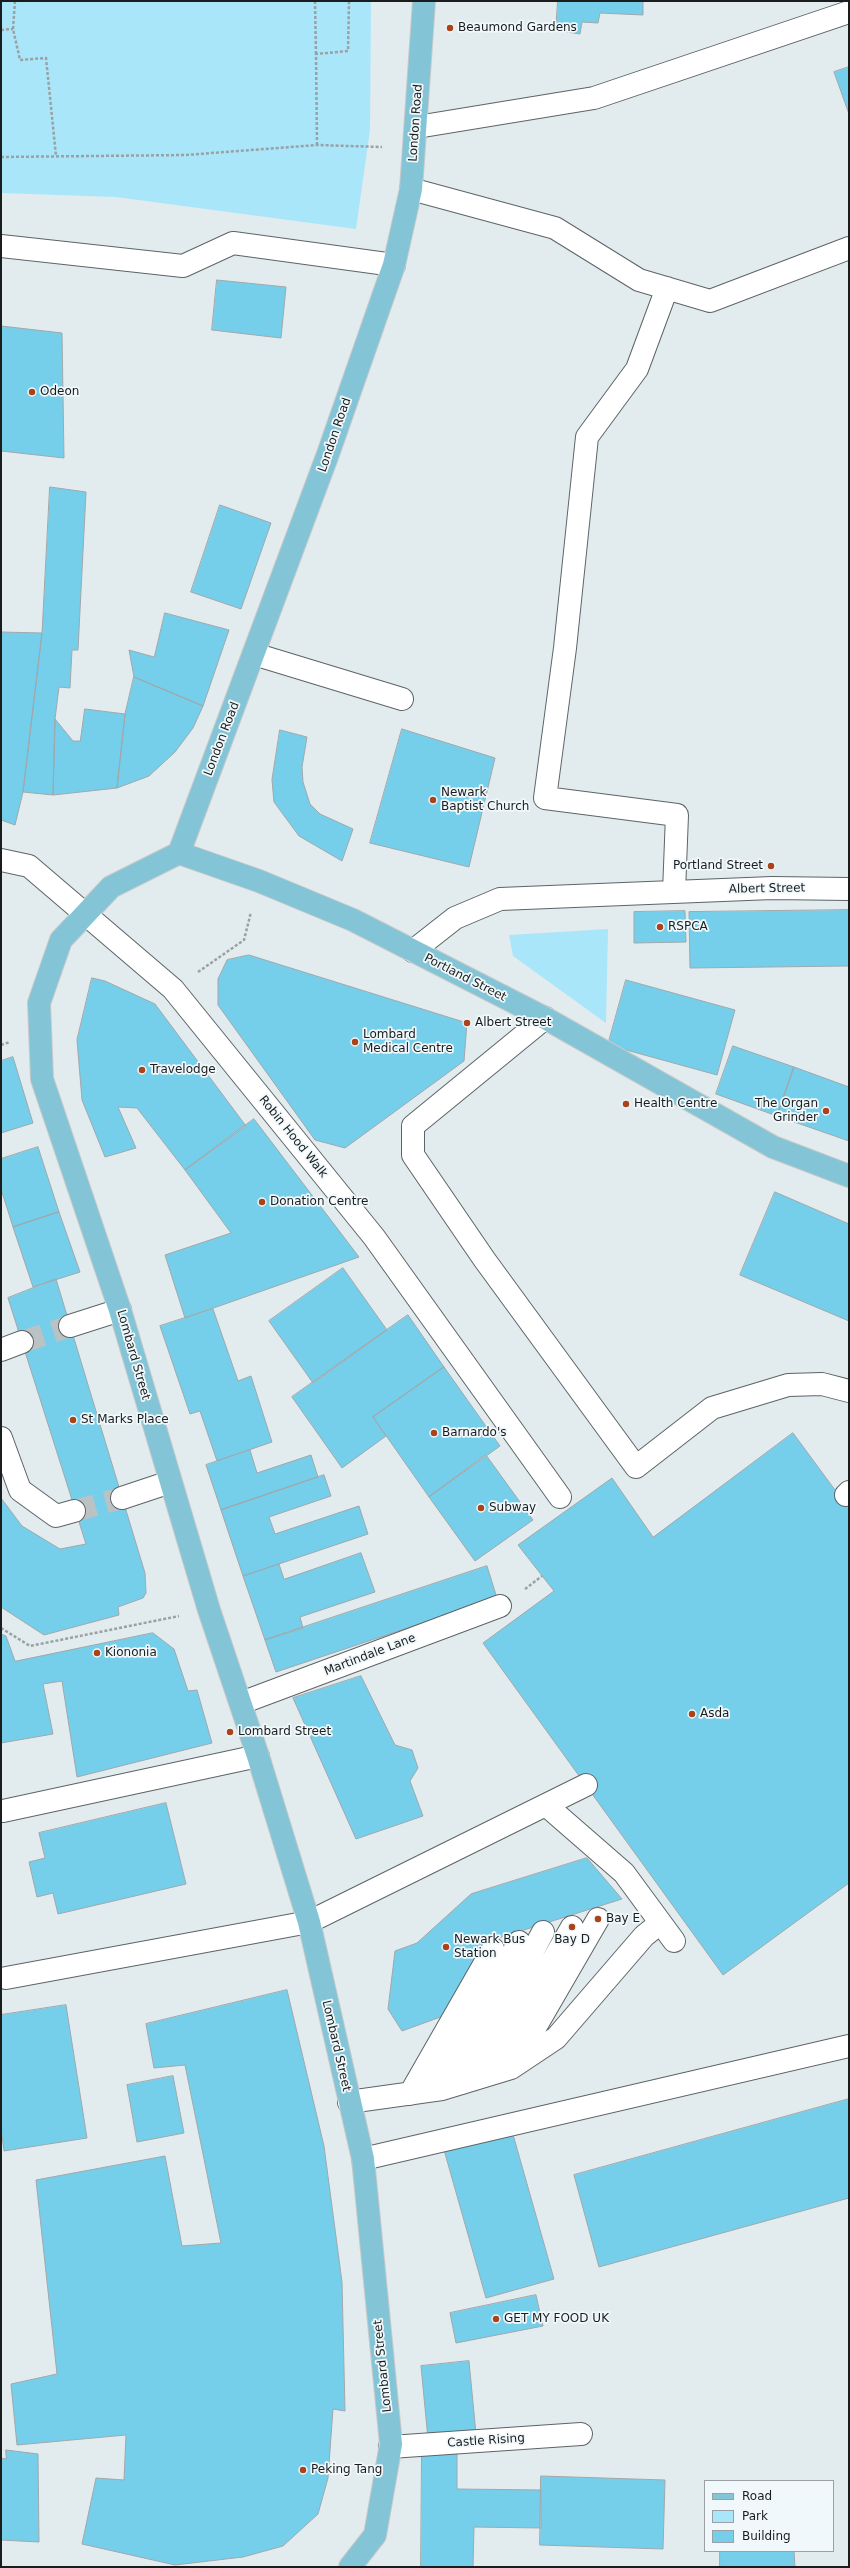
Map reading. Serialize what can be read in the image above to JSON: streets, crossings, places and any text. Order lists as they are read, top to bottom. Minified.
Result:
{"streets":{"main road":["London Road","Portland Street","Lombard Street"],"street":["Albert Street","Robin Hood Walk","Martindale Lane","Castle Rising"]},"crossings":[["London Road","Portland Street"],["London Road","Lombard Street"],["Albert Street","Portland Street"],["Portland Street","Lombard Street"],["Robin Hood Walk","Lombard Street"],["Lombard Street","Martindale Lane"],["Lombard Street","Castle Rising"]],"places":["Beaumond Gardens","Odeon","Newark Baptist Church","Portland Street","RSPCA","Albert Street","Lombard Medical Centre","Travelodge","Health Centre","The Organ Grinder","Donation Centre","St Marks Place","Barnardo's","Subway","Kiononia","Asda","Lombard Street","Bay E","Bay D","Newark Bus Station","GET MY FOOD UK","Peking Tang"],"legend":["Road","Park","Building"]}
